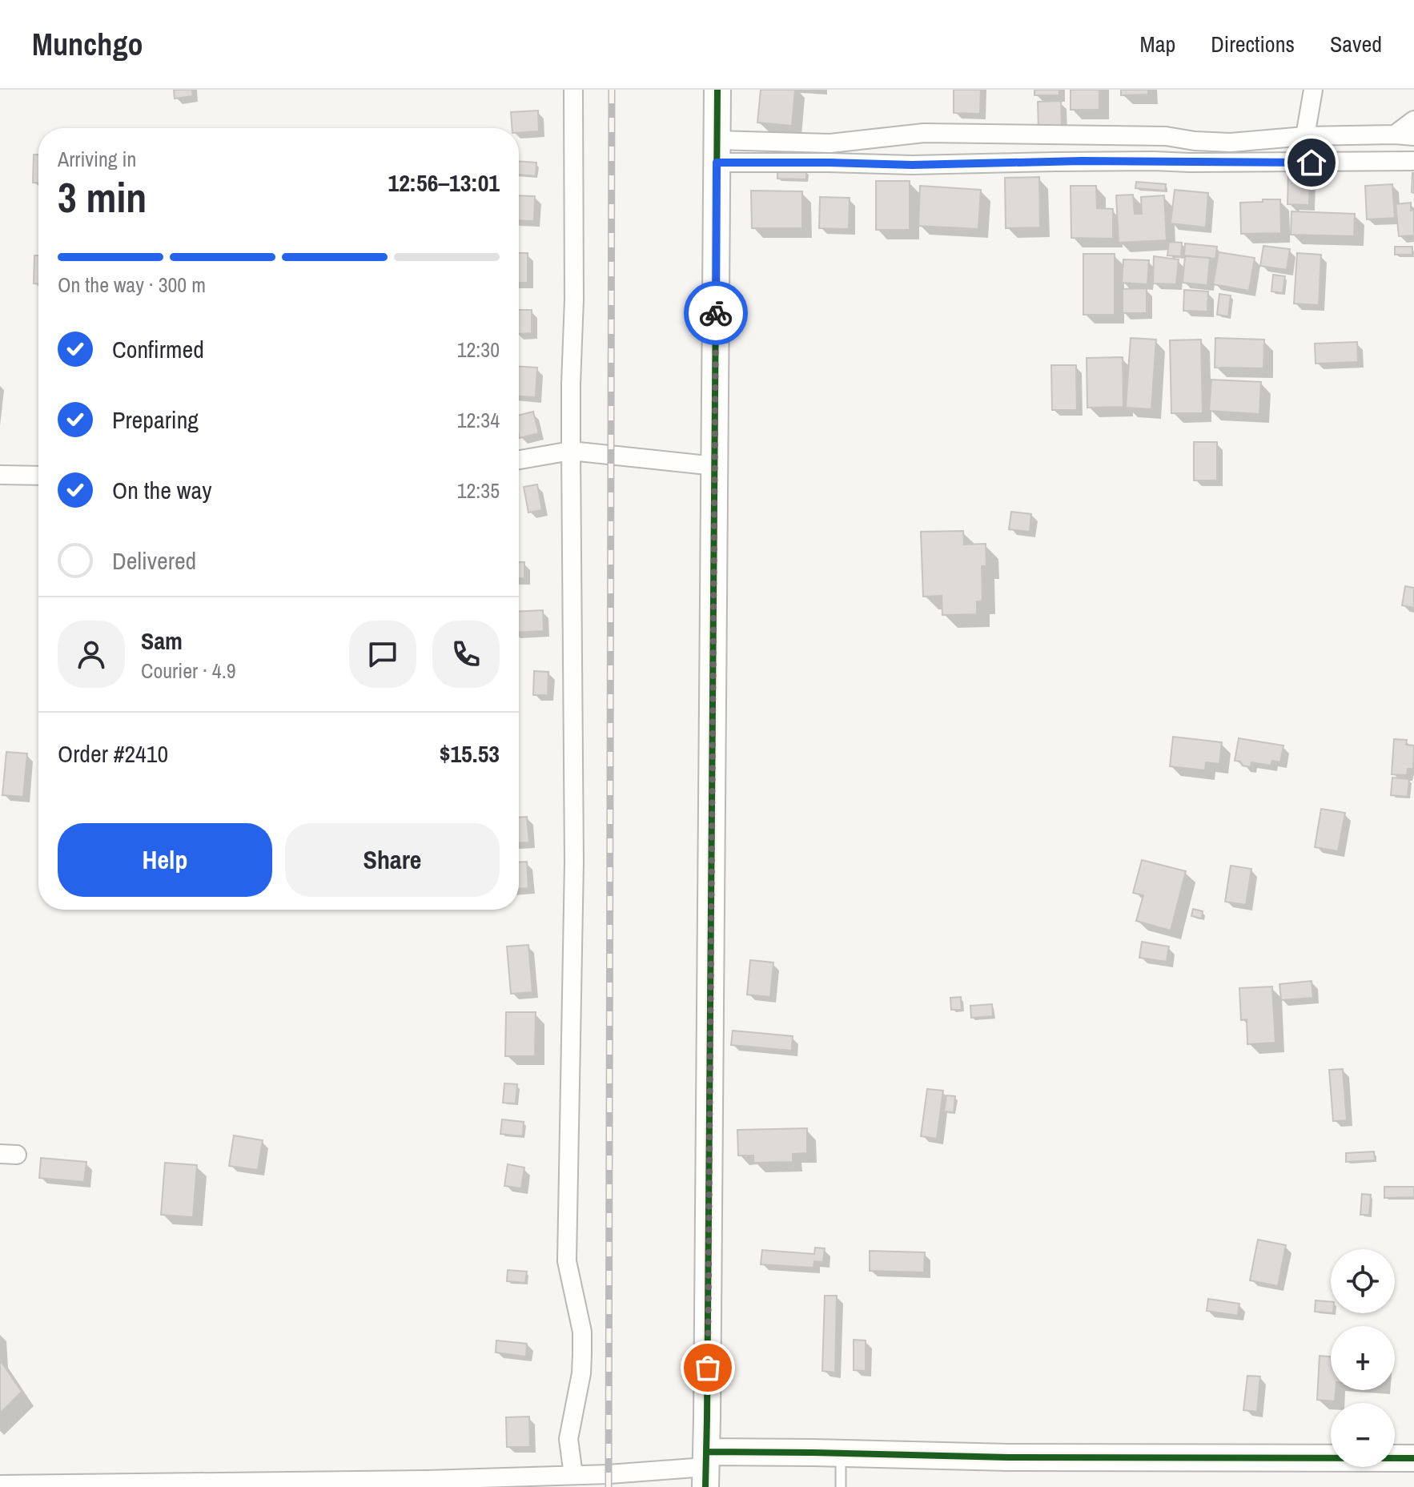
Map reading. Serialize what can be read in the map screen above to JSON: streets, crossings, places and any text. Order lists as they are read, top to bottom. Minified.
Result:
{"page":{"header":"Munchgo","nav":["Map","Directions","Saved"],"heading":["3 min","Arriving in","12:56–13:01"],"panel":["Sam","Courier · 4.9","Order #2410","$15.53"],"bar":"On the way · 300 m","list":[["Confirmed","12:30"],["Preparing","12:34"],["On the way","12:35"],"Delivered"],"buttons":["Help","Share"],"map_buttons":["+","−"]}}
